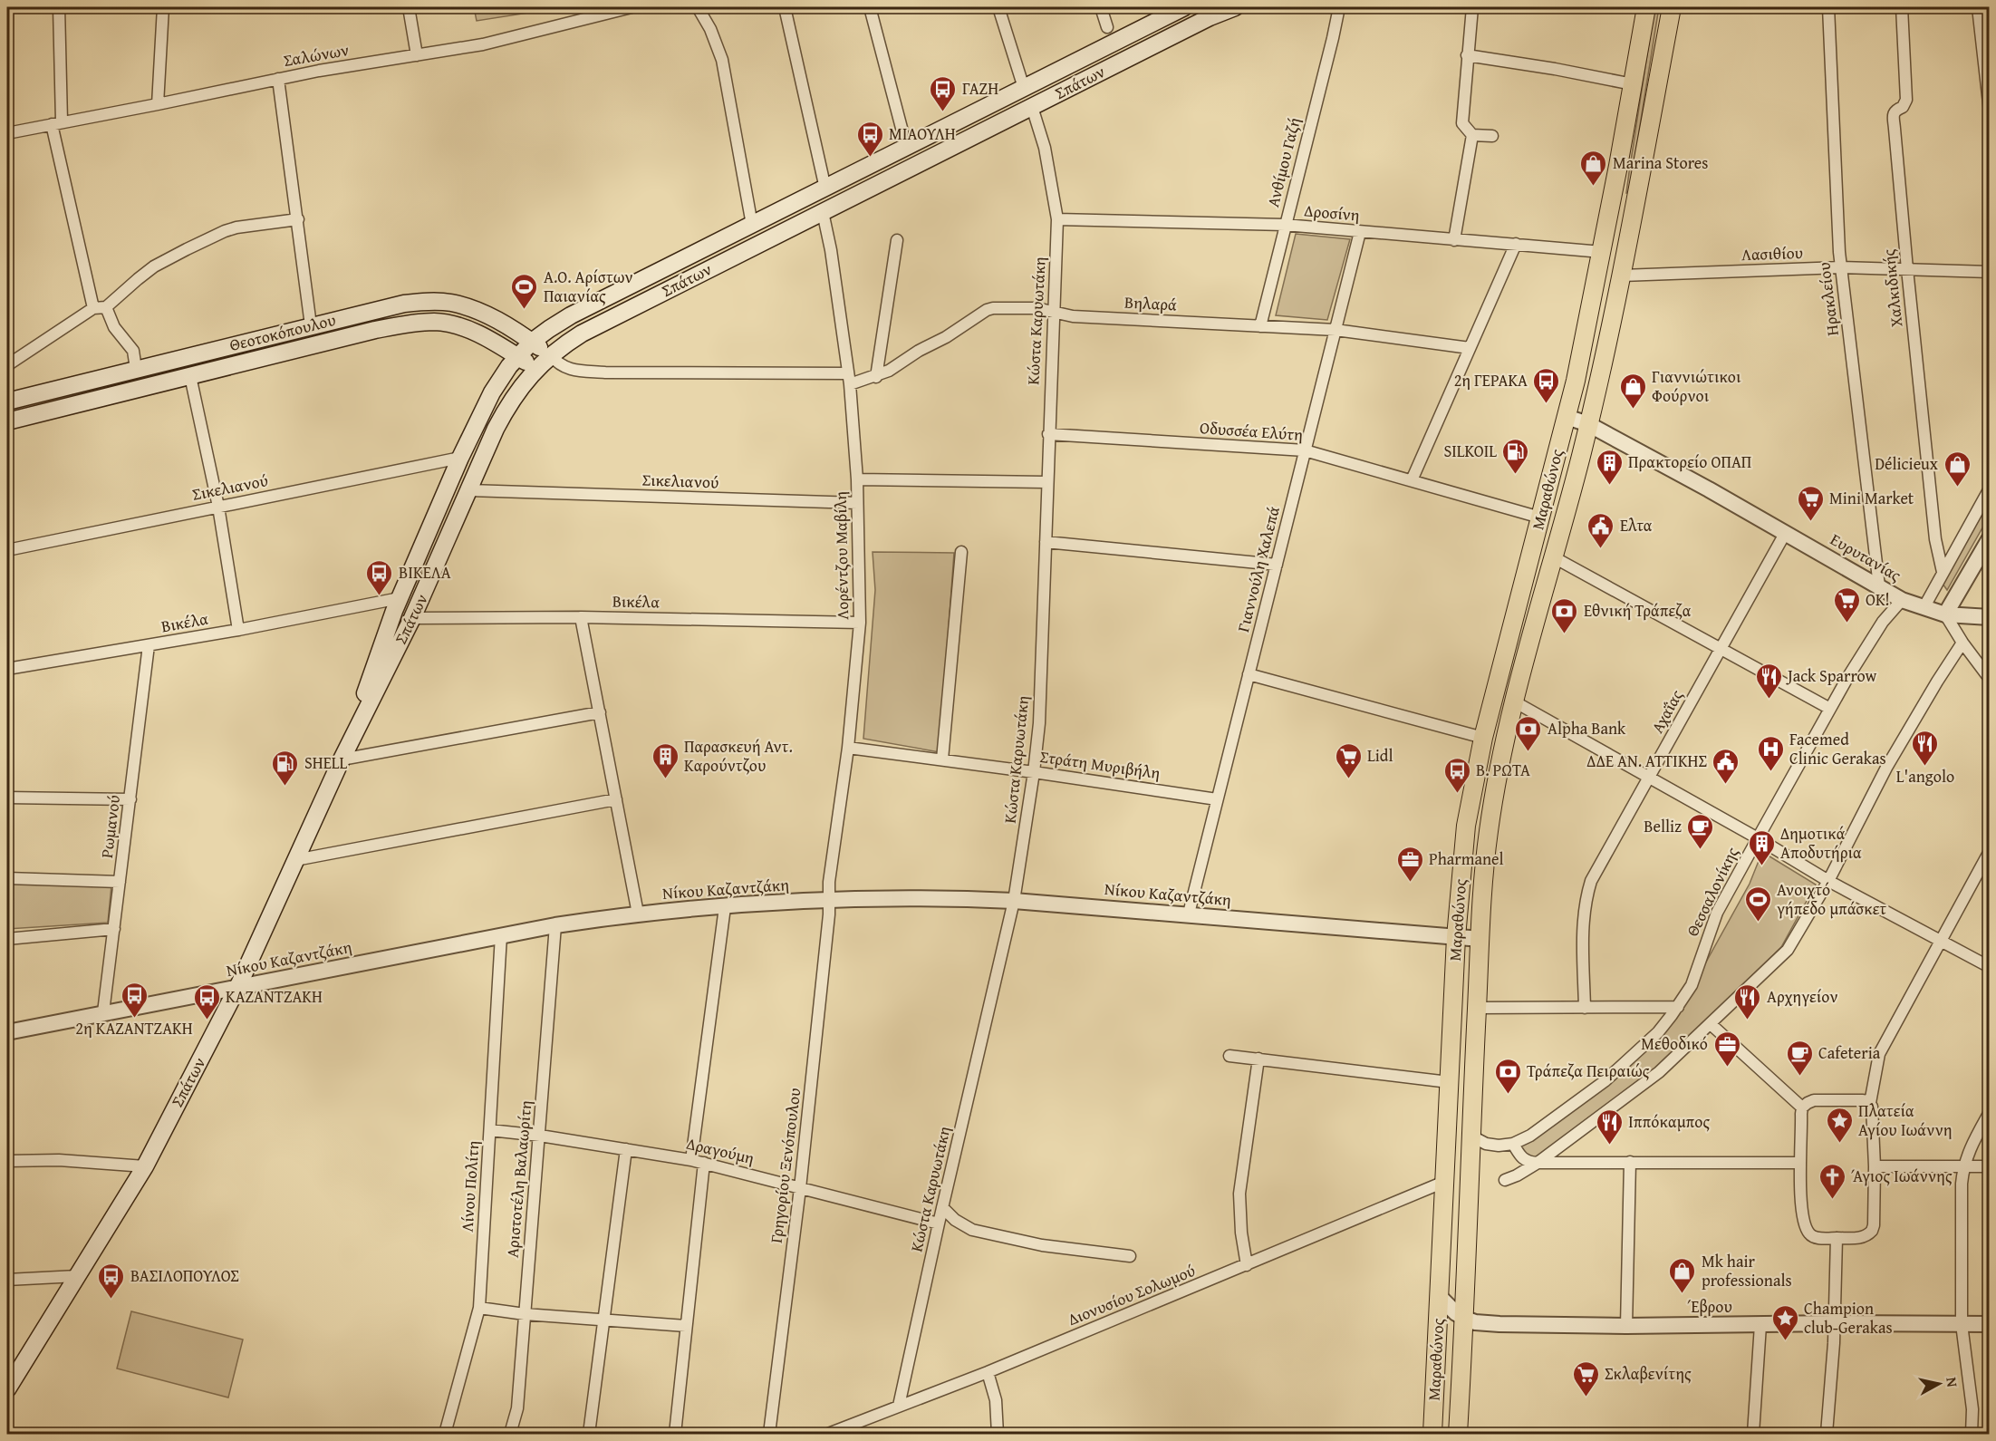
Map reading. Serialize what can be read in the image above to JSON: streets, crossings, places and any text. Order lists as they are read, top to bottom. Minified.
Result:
{"streets":{"main road":["Σπάτων","Θεοτοκόπουλου","Μαραθώνος"],"street":["Σαλώνων","Ανθίμου Γαζή","Δροσίνη","Λασιθίου","Χαλκιδικής","Ηρακλείου","Βηλαρά","Κώστα Καρυωτάκη","Οδυσσέα Ελύτη","Σικελιανού","Λορέντζου Μαβίλη","Ευρυτανίας","Γιαννούλη Χαλεπά","Βικέλα","Αχαΐας","Στράτη Μυριβήλη","Ρωμανού","Νίκου Καζαντζάκη","Θεσσαλονίκης","Δραγούμη","Γρηγορίου Ξενόπουλου","Αριστοτέλη Βαλαωρίτη","Λίνου Πολίτη","Διονυσίου Σολωμού","Έβρου"]},"crossings":[["Σπάτων","Βηλαρά"],["Σπάτων","Κώστα Καρυωτάκη"],["Σπάτων","Θεοτοκόπουλου"],["Σπάτων","Σικελιανού"],["Σπάτων","Λορέντζου Μαβίλη"],["Σπάτων","Βικέλα"],["Σπάτων","Νίκου Καζαντζάκη"],["Ανθίμου Γαζή","Δροσίνη"],["Ανθίμου Γαζή","Βηλαρά"],["Δροσίνη","Κώστα Καρυωτάκη"],["Δροσίνη","Μαραθώνος"],["Δροσίνη","Γιαννούλη Χαλεπά"],["Λασιθίου","Χαλκιδικής"],["Λασιθίου","Ηρακλείου"],["Λασιθίου","Μαραθώνος"],["Ηρακλείου","Ευρυτανίας"],["Βηλαρά","Κώστα Καρυωτάκη"],["Βηλαρά","Θεοτοκόπουλου"],["Βηλαρά","Λορέντζου Μαβίλη"],["Βηλαρά","Γιαννούλη Χαλεπά"],["Κώστα Καρυωτάκη","Οδυσσέα Ελύτη"],["Κώστα Καρυωτάκη","Στράτη Μυριβήλη"],["Κώστα Καρυωτάκη","Νίκου Καζαντζάκη"],["Κώστα Καρυωτάκη","Δραγούμη"],["Κώστα Καρυωτάκη","Διονυσίου Σολωμού"],["Οδυσσέα Ελύτη","Μαραθώνος"],["Οδυσσέα Ελύτη","Γιαννούλη Χαλεπά"],["Σικελιανού","Λορέντζου Μαβίλη"],["Μαραθώνος","Ευρυτανίας"],["Μαραθώνος","Νίκου Καζαντζάκη"],["Μαραθώνος","Θεσσαλονίκης"],["Μαραθώνος","Διονυσίου Σολωμού"],["Μαραθώνος","Έβρου"],["Λορέντζου Μαβίλη","Βικέλα"],["Λορέντζου Μαβίλη","Στράτη Μυριβήλη"],["Λορέντζου Μαβίλη","Νίκου Καζαντζάκη"],["Λορέντζου Μαβίλη","Γρηγορίου Ξενόπουλου"],["Ευρυτανίας","Αχαΐας"],["Ευρυτανίας","Θεσσαλονίκης"],["Γιαννούλη Χαλεπά","Στράτη Μυριβήλη"],["Γιαννούλη Χαλεπά","Νίκου Καζαντζάκη"],["Βικέλα","Ρωμανού"],["Ρωμανού","Νίκου Καζαντζάκη"],["Νίκου Καζαντζάκη","Γρηγορίου Ξενόπουλου"],["Νίκου Καζαντζάκη","Αριστοτέλη Βαλαωρίτη"],["Νίκου Καζαντζάκη","Λίνου Πολίτη"],["Δραγούμη","Γρηγορίου Ξενόπουλου"],["Δραγούμη","Αριστοτέλη Βαλαωρίτη"],["Δραγούμη","Λίνου Πολίτη"]],"places":{"bus stop":["ΓΑΖΗ","ΜΙΑΟΥΛΗ","2η ΓΕΡΑΚΑ","ΒΙΚΕΛΑ","Β. ΡΩΤΑ","2η ΚΑΖΑΝΤΖΑΚΗ","ΚΑΖΑΝΤΖΑΚΗ","ΒΑΣΙΛΟΠΟΥΛΟΣ"],"shop":["Marina Stores","Γιαννιώτικοι Φούρνοι","Délicieux","Mk hair professionals"],"sports":["Α.Ο. Αρίστων Παιανίας","Ανοιχτό γήπεδο μπάσκετ"],"fuel station":["SILKOIL","SHELL"],"building":["Πρακτορείο ΟΠΑΠ","Παρασκευή Αντ. Καρούντζου","Δημοτικά Αποδυτήρια"],"supermarket":["Mini Market","OK!","Lidl","Σκλαβενίτης"],"public building":["Ελτα","ΔΔΕ ΑΝ. ΑΤΤΙΚΗΣ"],"bank":["Εθνική Τράπεζα","Alpha Bank","Τράπεζα Πειραιώς"],"restaurant":["Jack Sparrow","L'angolo","Αρχηγείον","Ιππόκαμπος"],"hospital":["Facemed Clinic Gerakas"],"cafe":["Belliz","Cafeteria"],"office":["Pharmanel","Μεθοδικό"],"place":["Πλατεία Αγίου Ιωάννη","Champion club-Gerakas"],"church":["Άγιος Ιωάννης"]},"north":"right"}
